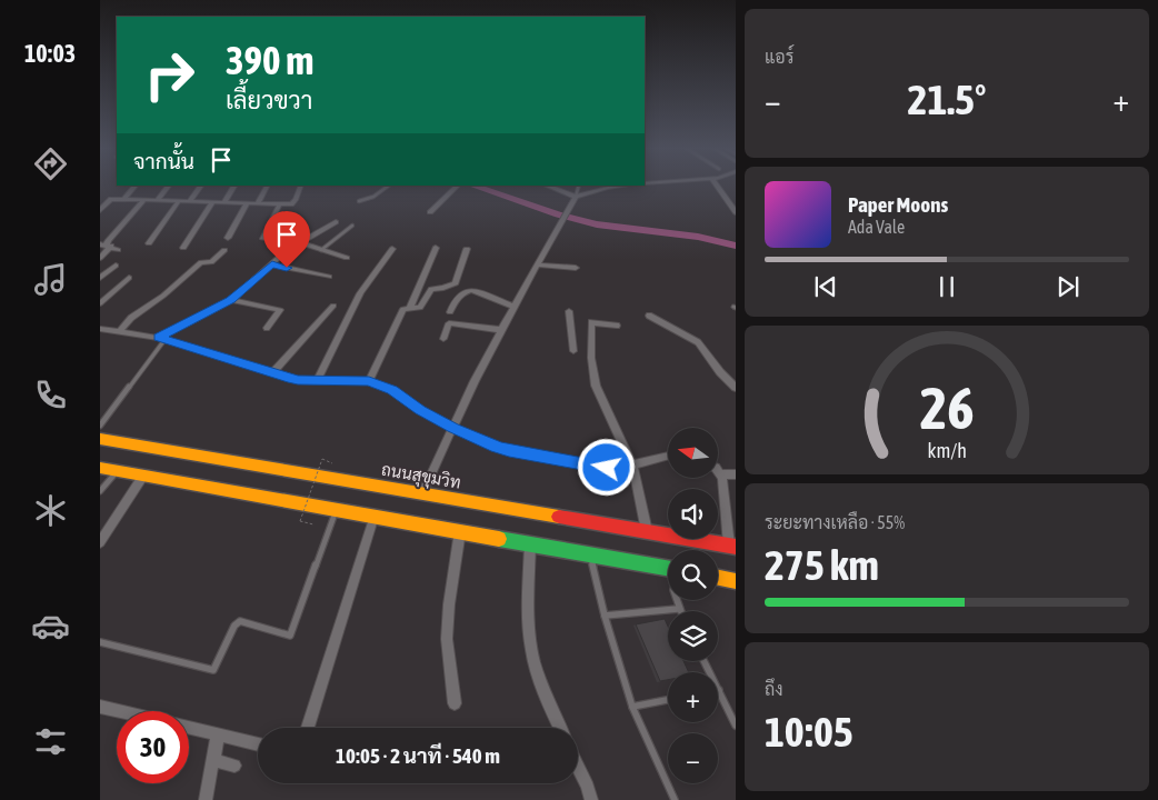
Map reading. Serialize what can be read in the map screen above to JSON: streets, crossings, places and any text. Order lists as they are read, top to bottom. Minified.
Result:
{"streets":{"highway":["ถนนสุขุมวิท"]},"north":"left","page":{"tabs":"10:03","tile":["แอร์",["ระยะทางเหลือ · 55%","275 km"],["ถึง","10:05"]],"turn":["390 m","เลี้ยวขวา"],"heat":["−","21.5°","+"],"then":"จากนั้น","song":["Paper Moons","Ada Vale"],"map_buttons":["+","−"],"limit":"30","trip":"10:05 · 2 นาที · 540 m","gauge":["26","km/h"]}}
